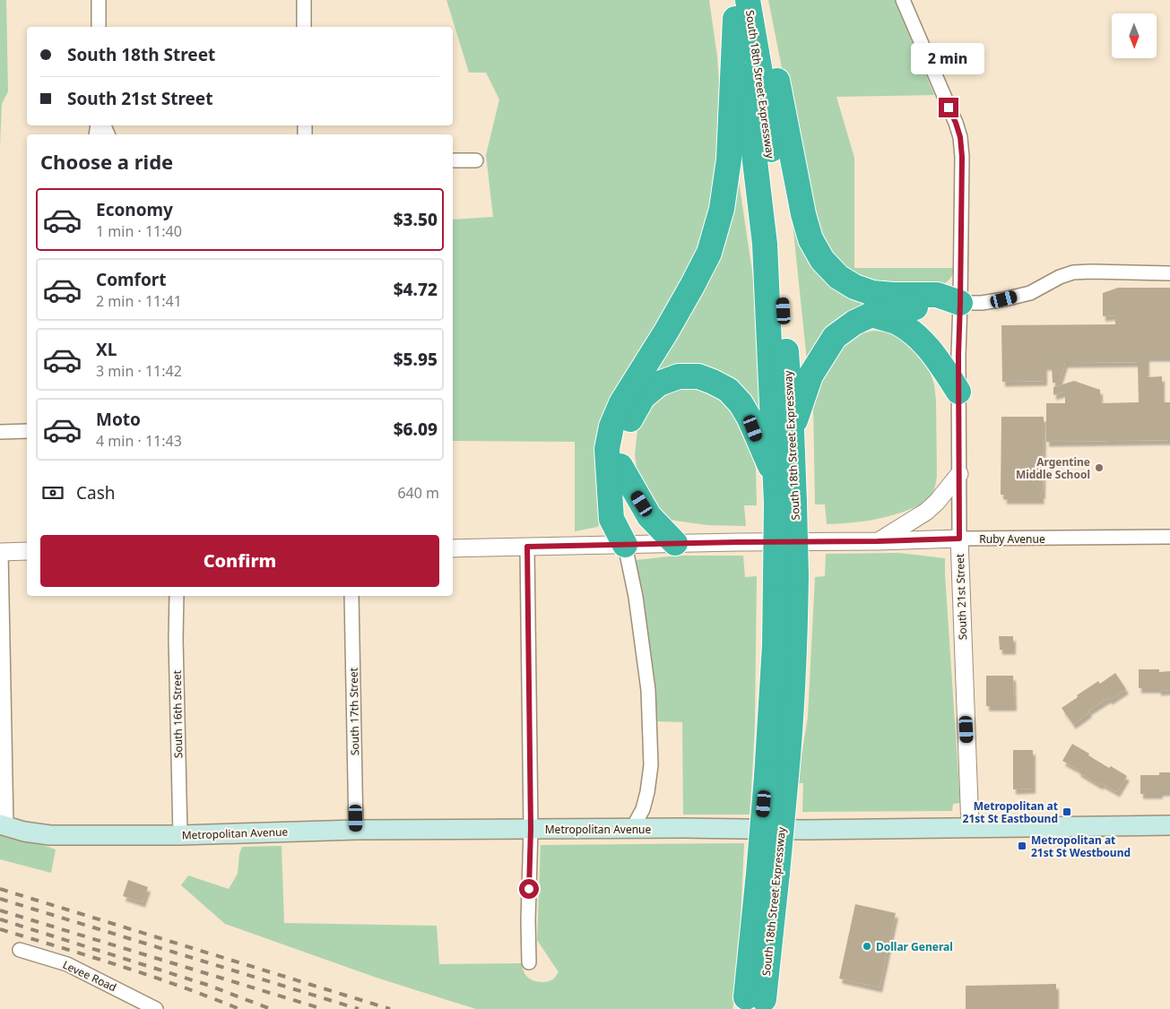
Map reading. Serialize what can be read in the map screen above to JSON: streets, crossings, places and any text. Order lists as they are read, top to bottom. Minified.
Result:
{"streets":{"highway":["South 18th Street Expressway"],"main road":["Metropolitan Avenue"],"street":["Ruby Avenue","South 21st Street","South 17th Street","South 16th Street","Levee Road"]},"crossings":[["Ruby Avenue","South 21st Street"],["South 21st Street","Metropolitan Avenue"],["South 17th Street","Metropolitan Avenue"],["South 16th Street","Metropolitan Avenue"]],"places":{"other":["Argentine Middle School","Dollar General"],"transit":["Metropolitan at 21st St Eastbound","Metropolitan at 21st St Westbound"]},"north":"bottom","page":{"banner":["South 18th Street","South 21st Street"],"bubble":"2 min","heading":"Choose a ride","list":[{"name":"Economy","note":"1 min · 11:40","value":"$3.50"},{"name":"Comfort","note":"2 min · 11:41","value":"$4.72"},{"name":"XL","note":"3 min · 11:42","value":"$5.95"},{"name":"Moto","note":"4 min · 11:43","value":"$6.09"}],"pay":["Cash","640 m"],"buttons":"Confirm"}}
